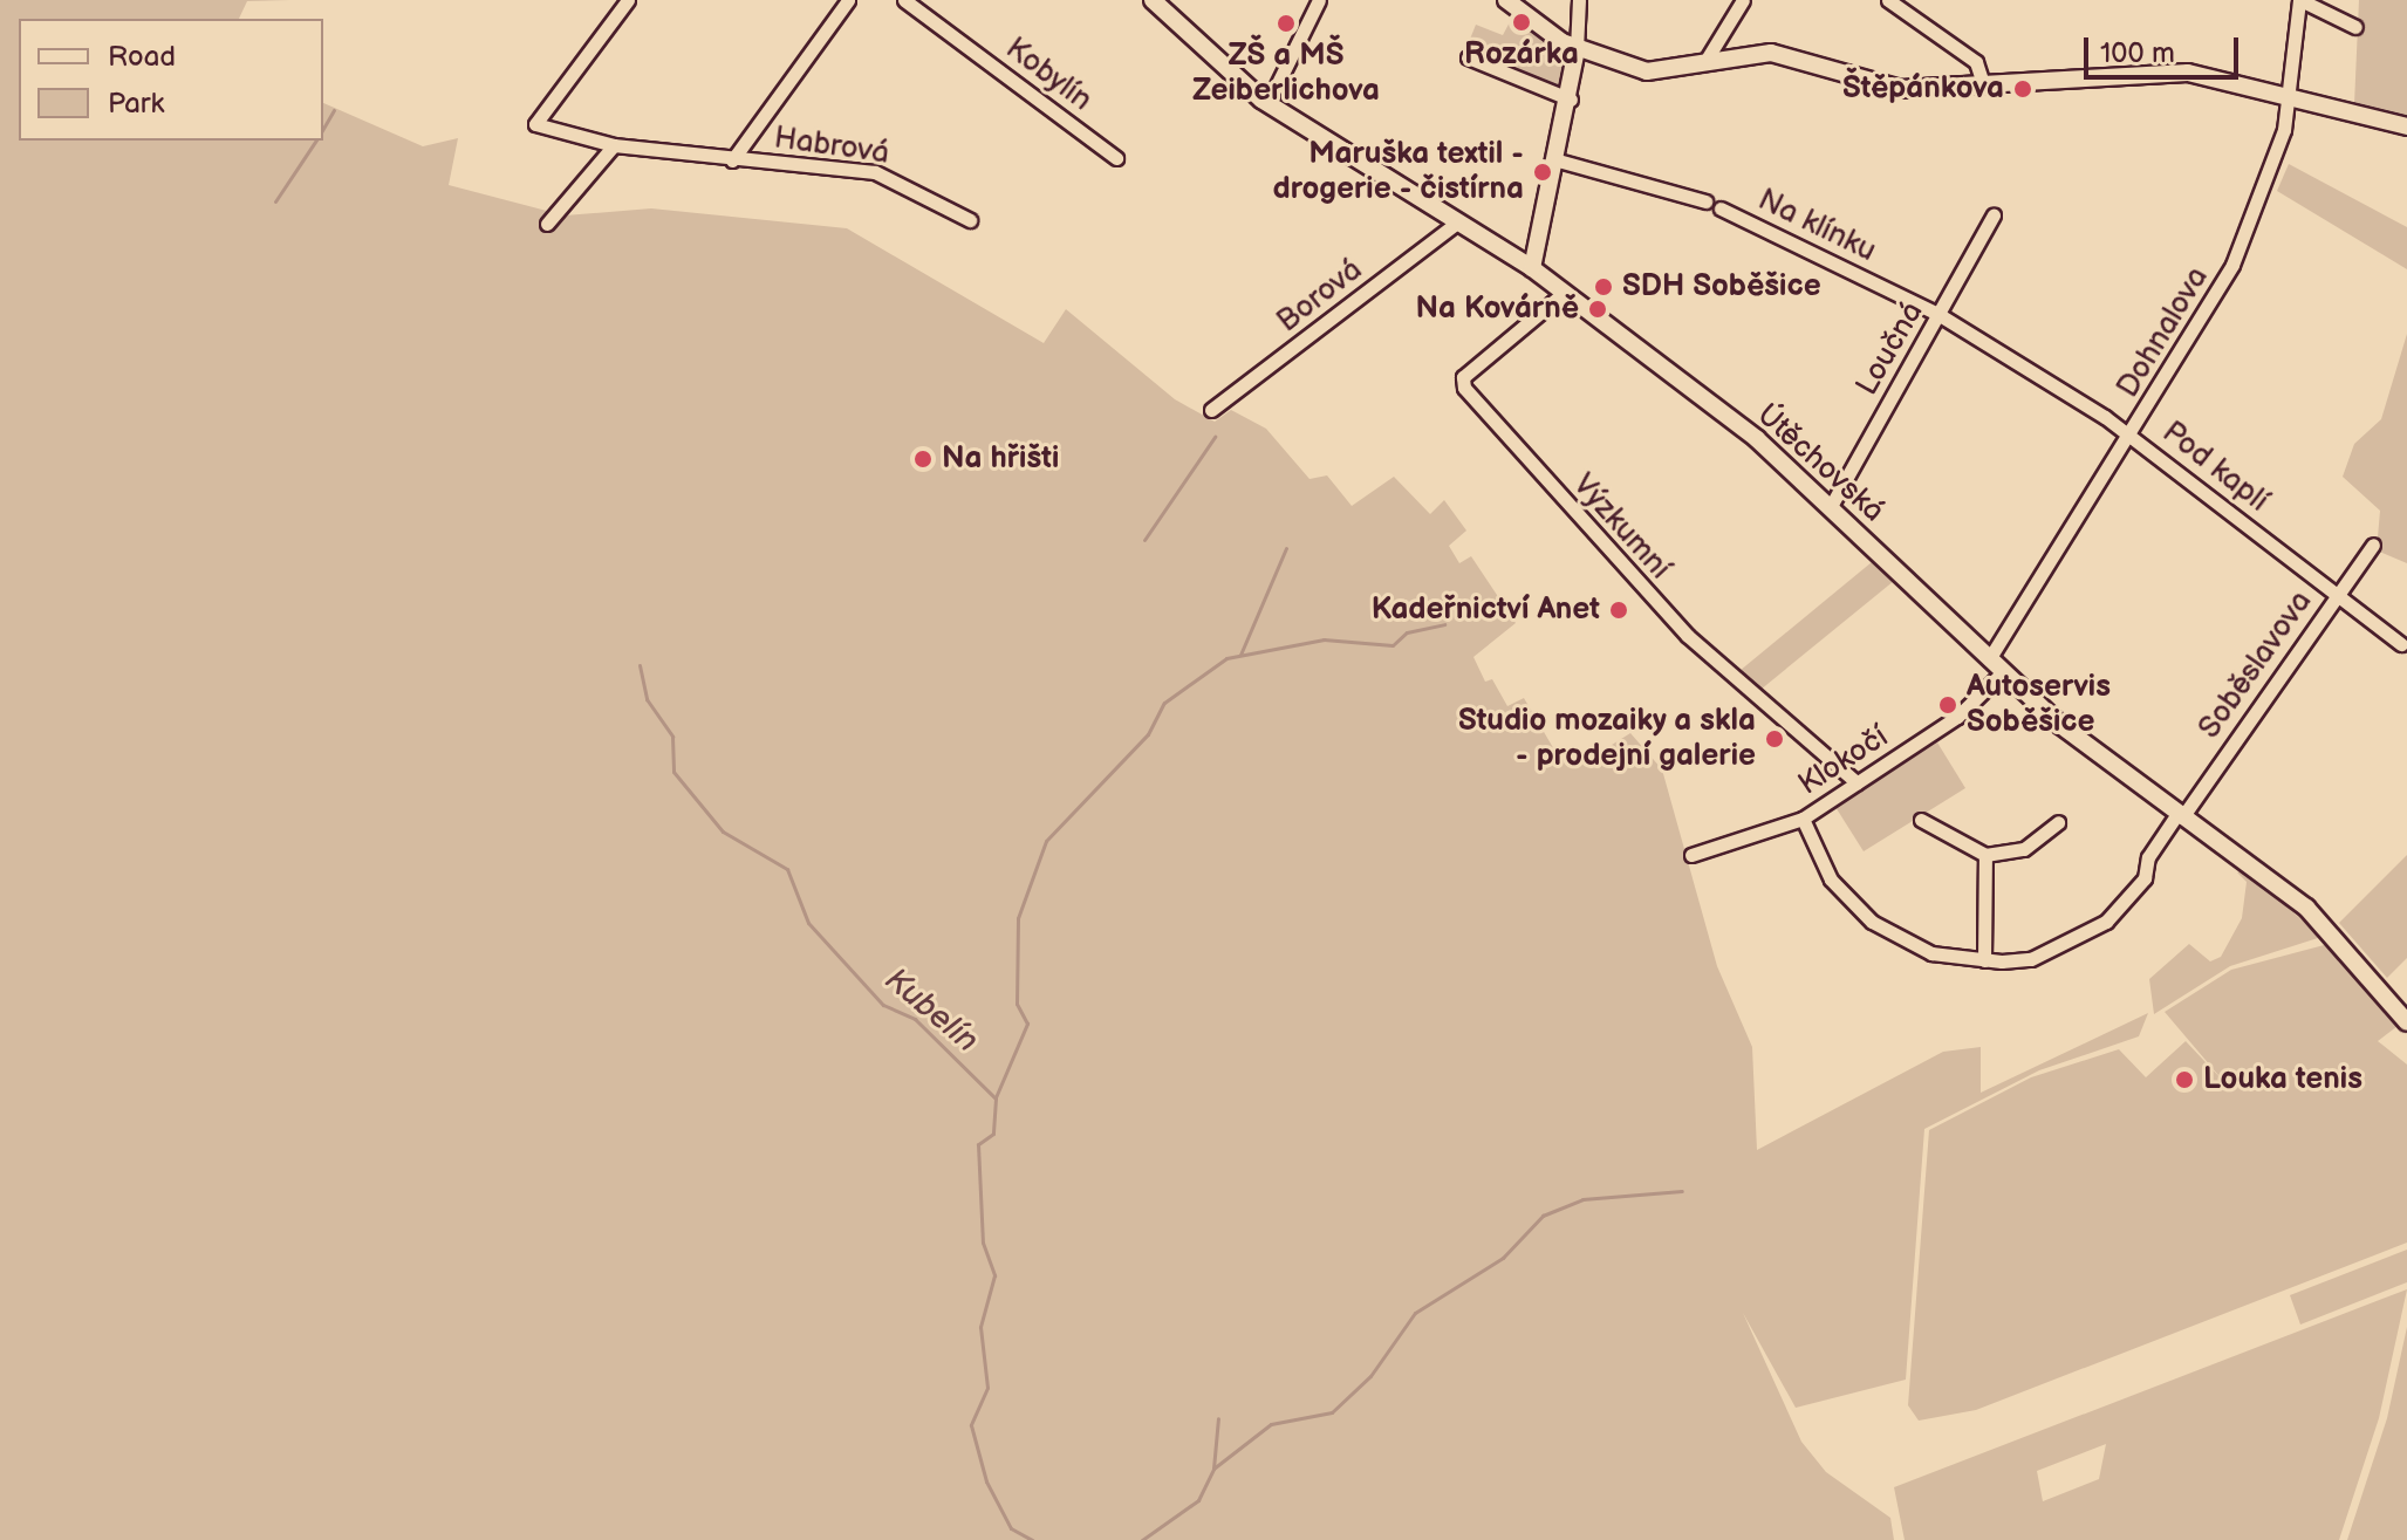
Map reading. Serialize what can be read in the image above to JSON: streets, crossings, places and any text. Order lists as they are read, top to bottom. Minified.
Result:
{"streets":{"street":["Kobylín","Habrová","Na klínku","Borová","Dohnalova","Loučná","Útěchovská","Pod kaplí","Výzkumní","Soběslavova","Klokočí"]},"crossings":[["Na klínku","Loučná"],["Na klínku","Pod kaplí"],["Borová","Útěchovská"],["Dohnalova","Útěchovská"],["Dohnalova","Pod kaplí"],["Loučná","Útěchovská"],["Loučná","Pod kaplí"],["Útěchovská","Výzkumní"],["Útěchovská","Soběslavova"],["Útěchovská","Klokočí"],["Pod kaplí","Soběslavova"],["Výzkumní","Klokočí"],["Soběslavova","Klokočí"]],"water":["Kubelín"],"places":["Rozárka","ZŠ a MŠ Zeiberlichova","Štěpánkova","Maruška textil - drogerie - čistírna","SDH Soběšice","Na Kovárně","Na hřišti","Kadeřnictví Anet","Autoservis Soběšice","Studio mozaiky a skla - prodejní galerie","Louka tenis"],"legend":["Road","Park"],"scale_bar":"100 m"}
